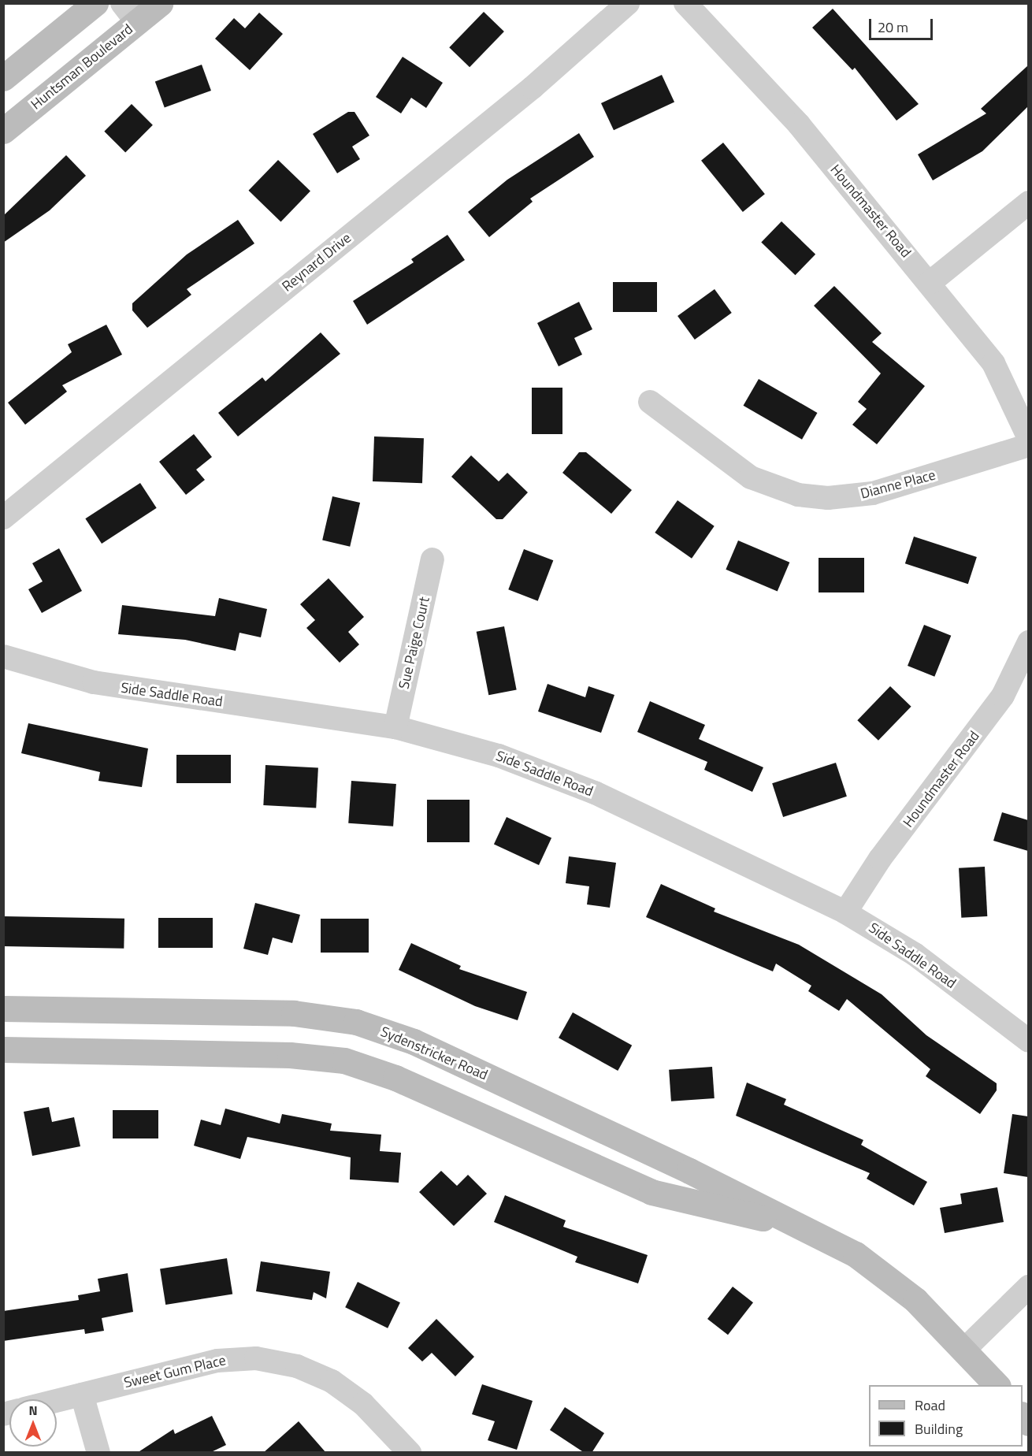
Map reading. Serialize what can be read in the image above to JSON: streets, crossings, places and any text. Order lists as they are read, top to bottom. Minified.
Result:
{"streets":{"main road":["Huntsman Boulevard","Sydenstricker Road"],"street":["Houndmaster Road","Reynard Drive","Dianne Place","Sue Paige Court","Side Saddle Road","Sweet Gum Place"]},"crossings":[["Houndmaster Road","Side Saddle Road"],["Sue Paige Court","Side Saddle Road"]],"legend":["Road","Building"],"scale_bar":"20 m","north":"top"}
